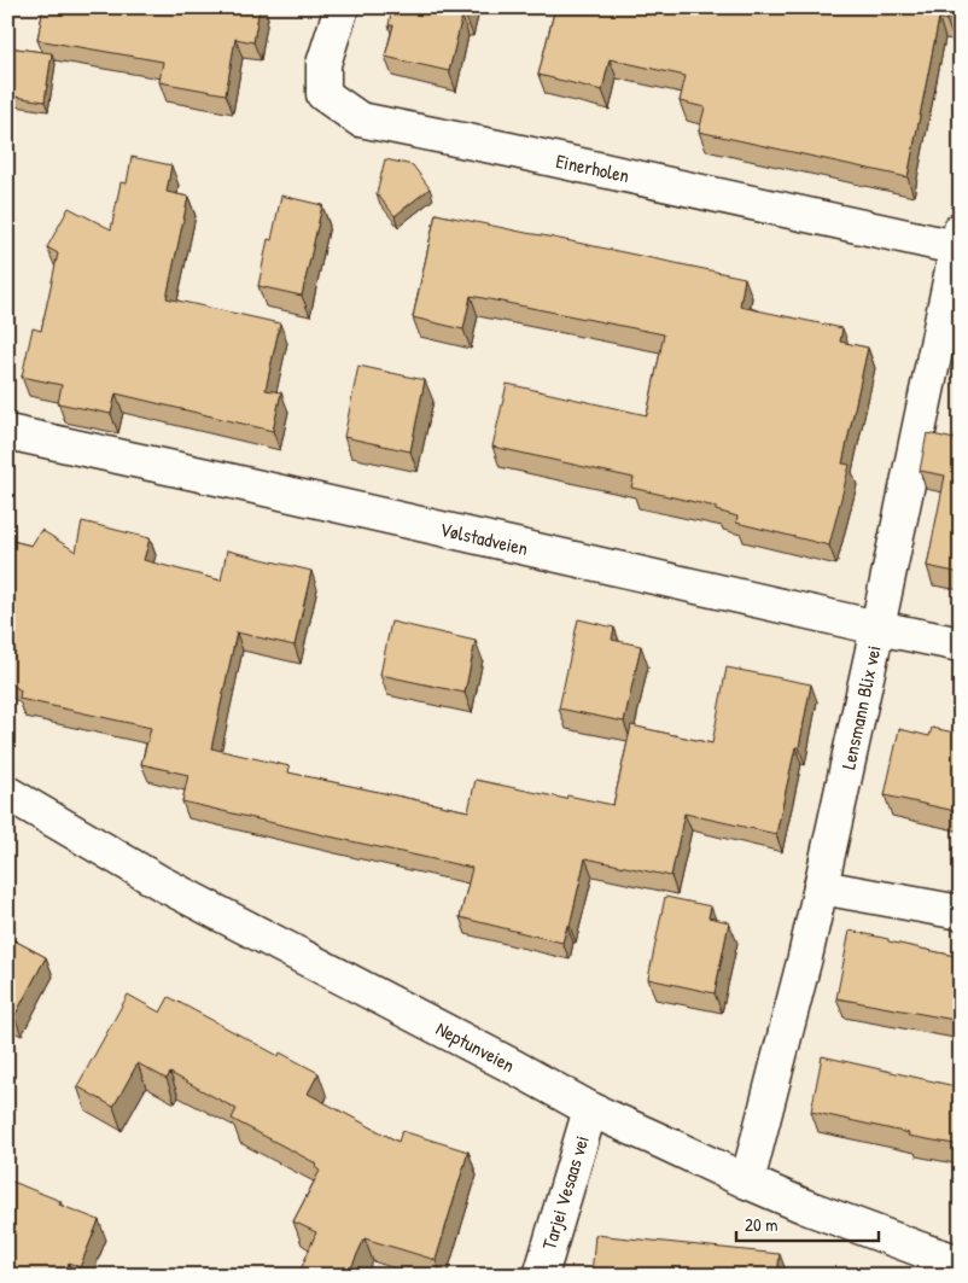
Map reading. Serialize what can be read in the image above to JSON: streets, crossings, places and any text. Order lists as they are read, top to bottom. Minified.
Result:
{"streets":{"street":["Einerholen","Vølstadveien","Lensmann Blix vei","Neptunveien","Tarjei Vesaas vei"]},"crossings":[["Einerholen","Lensmann Blix vei"],["Vølstadveien","Lensmann Blix vei"],["Lensmann Blix vei","Neptunveien"],["Neptunveien","Tarjei Vesaas vei"]],"scale_bar":"20 m"}
